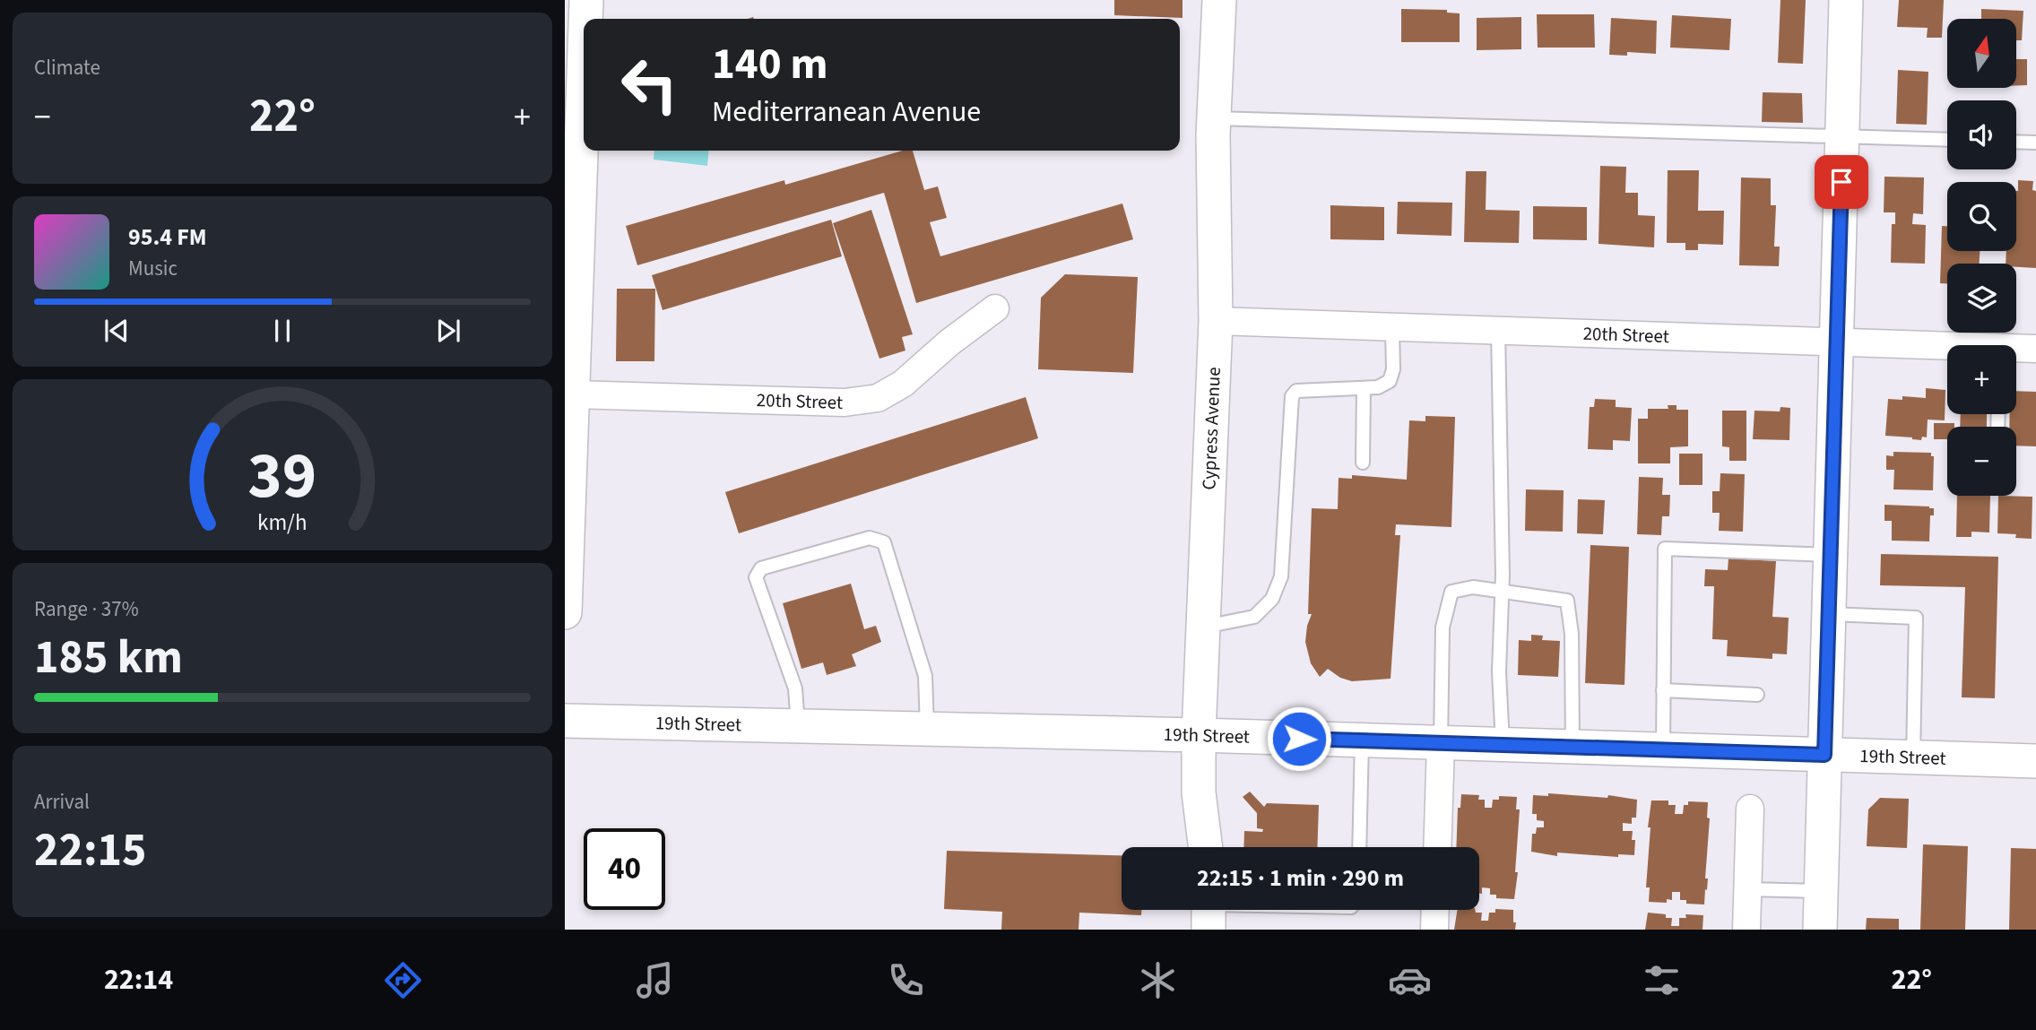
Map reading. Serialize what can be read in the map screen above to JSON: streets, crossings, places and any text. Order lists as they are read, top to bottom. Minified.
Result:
{"streets":{"street":["20th Street","Cypress Avenue","19th Street"]},"crossings":[["20th Street","Cypress Avenue"],["Cypress Avenue","19th Street"]],"north":"top","page":{"tile":["Climate",["Range · 37%","185 km"],["Arrival","22:15"]],"map_buttons":["+","−"],"turn":["140 m","Mediterranean Avenue"],"heat":["−","22°","+"],"song":["95.4 FM","Music"],"limit":"40","trip":"22:15 · 1 min · 290 m","tabs":["22:14","22°"],"gauge":["39","km/h"]}}
